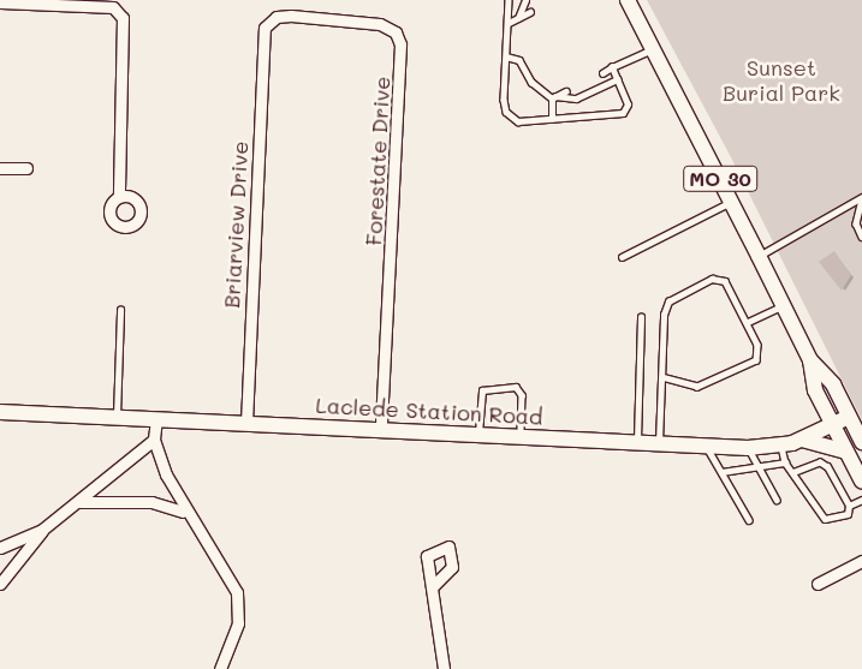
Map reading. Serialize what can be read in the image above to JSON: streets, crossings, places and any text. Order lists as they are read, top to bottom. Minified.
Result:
{"streets":{"main road":["MO 30","Laclede Station Road"],"street":["Forestate Drive","Briarview Drive"]},"crossings":[["Forestate Drive","Briarview Drive"],["Forestate Drive","Laclede Station Road"],["MO 30","Laclede Station Road"],["Briarview Drive","Laclede Station Road"]],"parks":["Sunset Burial Park"]}
